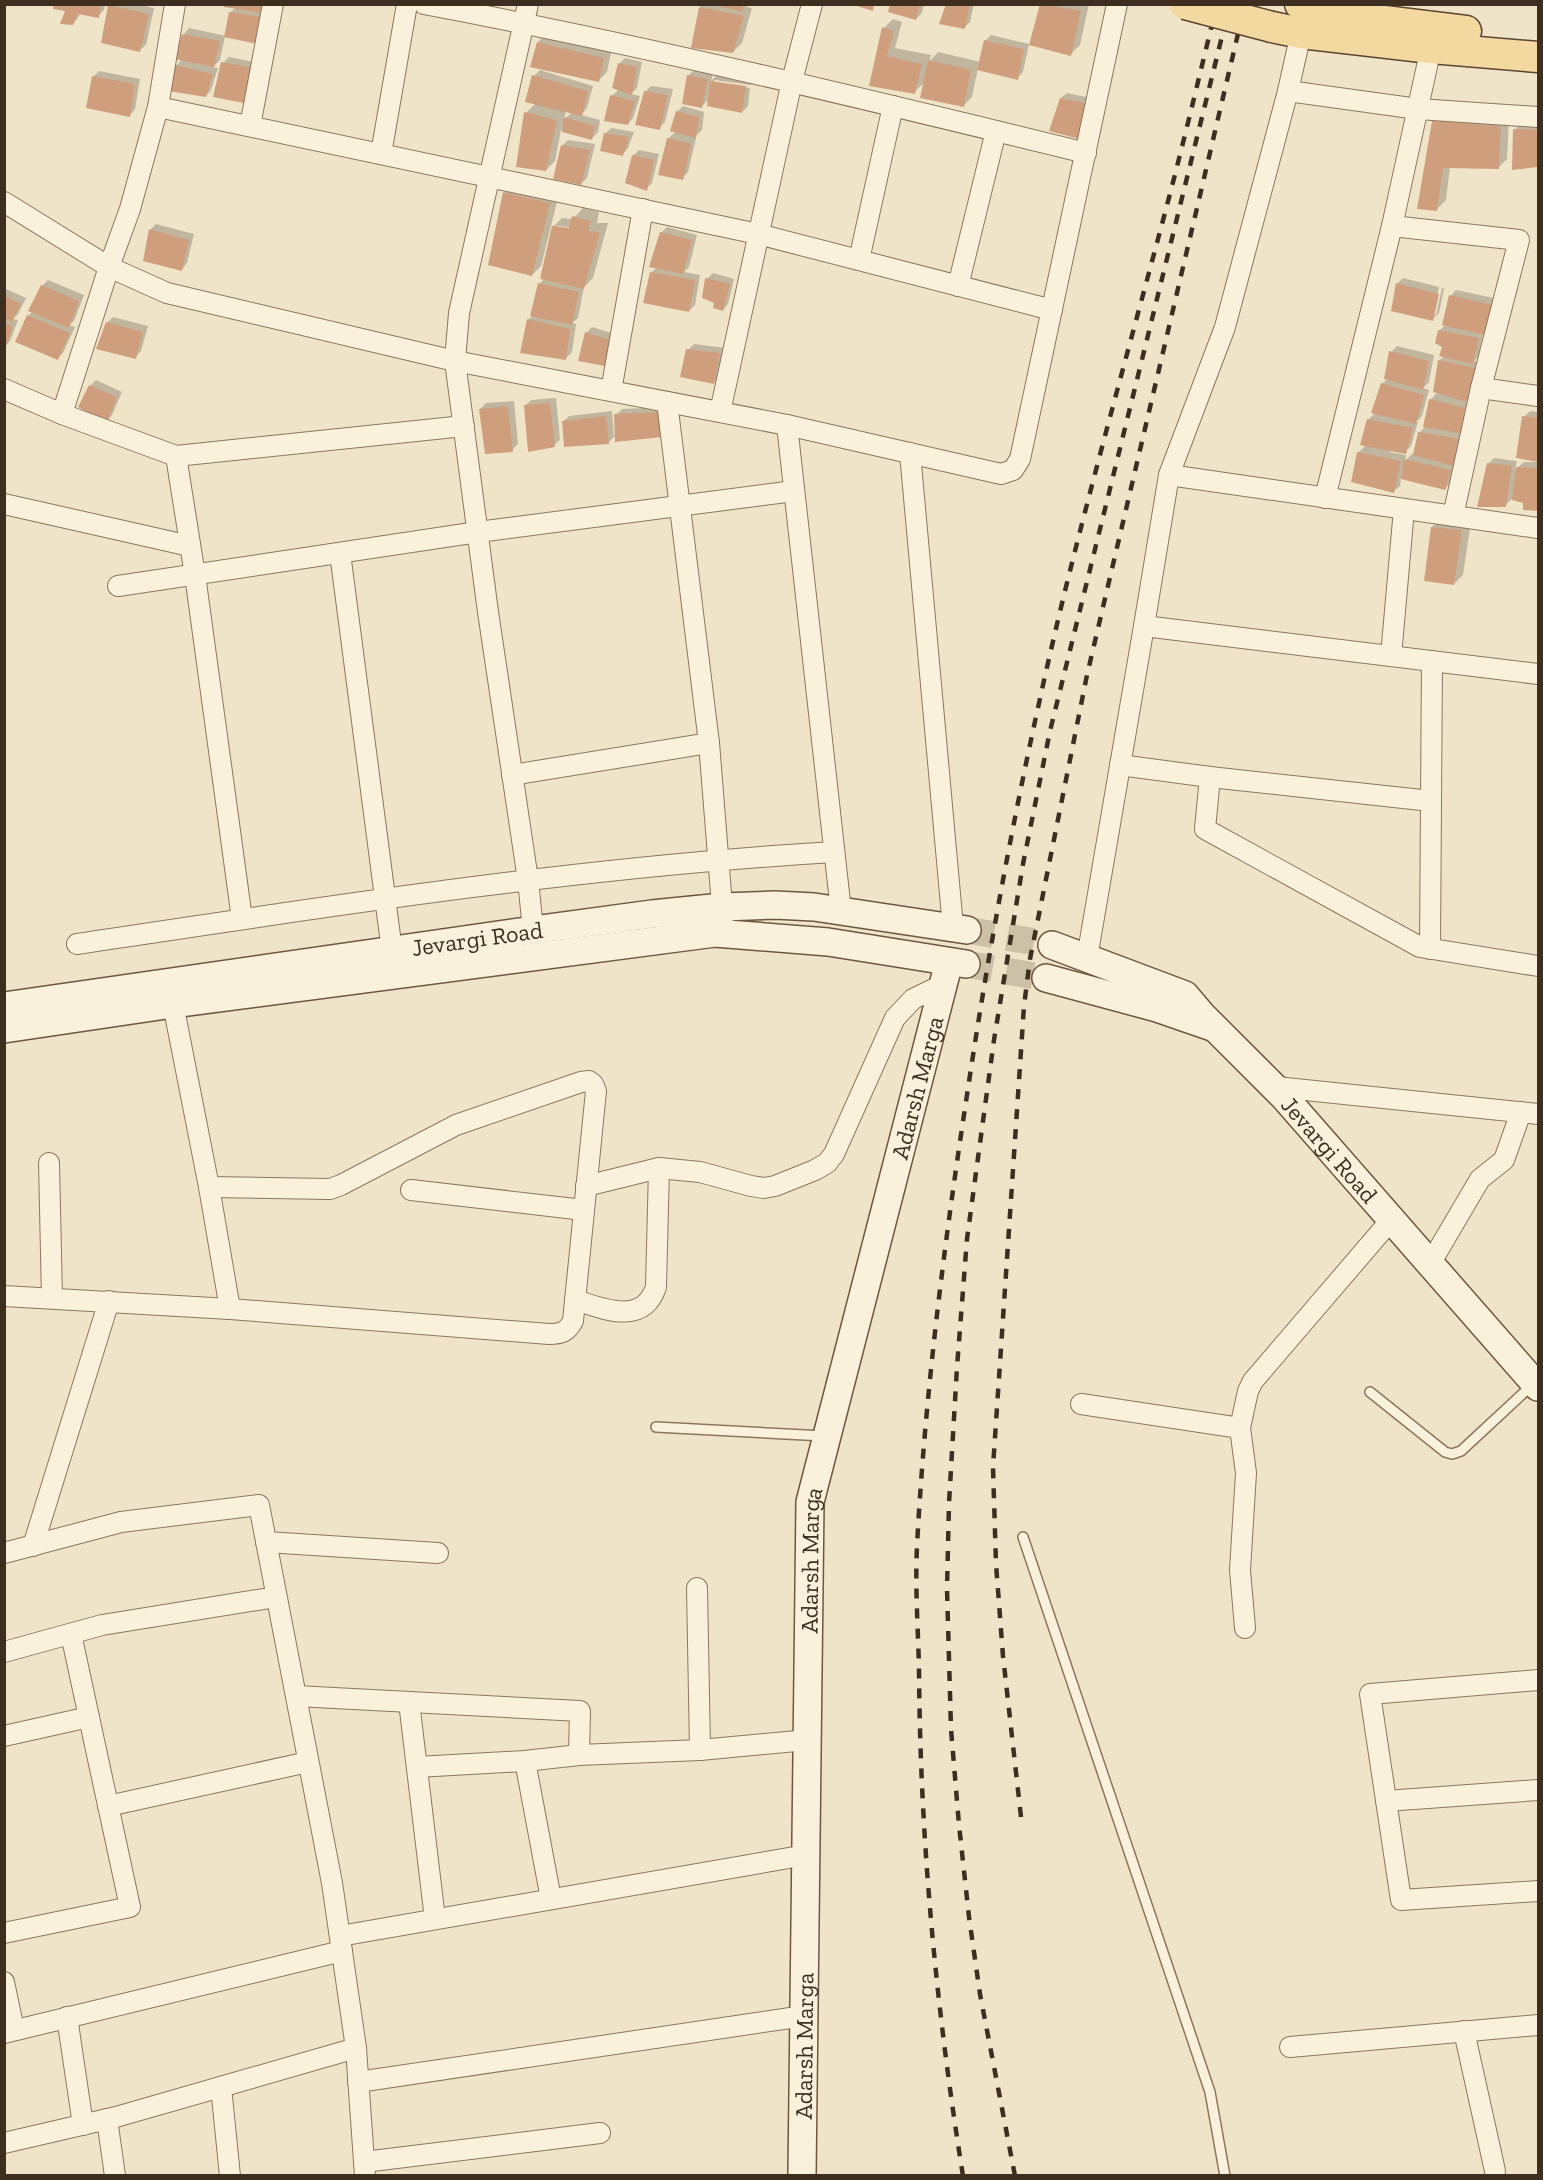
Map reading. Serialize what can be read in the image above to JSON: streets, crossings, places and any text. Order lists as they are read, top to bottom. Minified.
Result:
{"streets":{"main road":["Jevargi Road","Adarsh Marga"]}}
